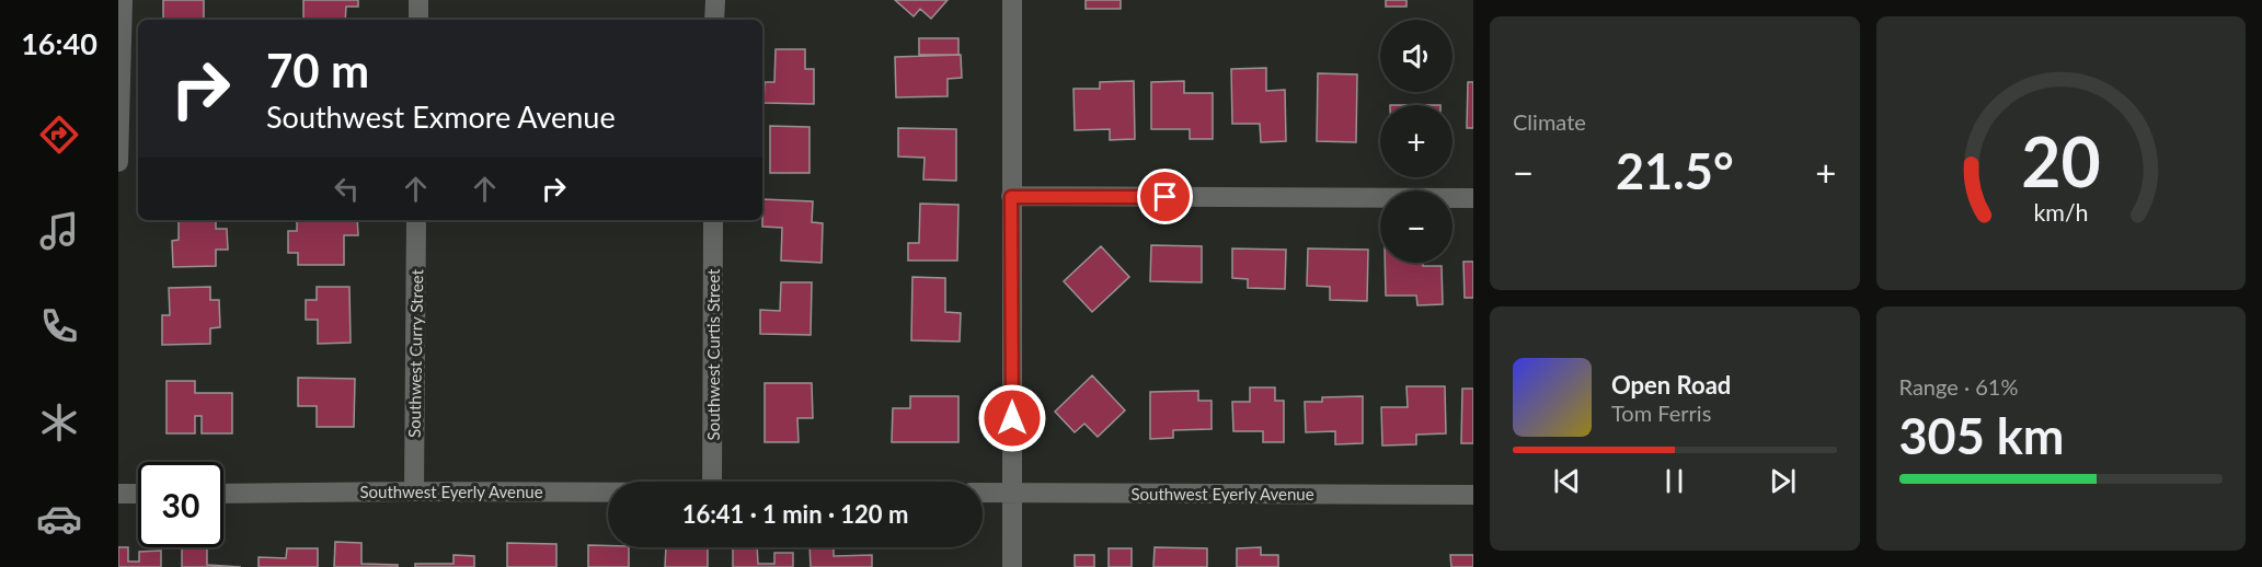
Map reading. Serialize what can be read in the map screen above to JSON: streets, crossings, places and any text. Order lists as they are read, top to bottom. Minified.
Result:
{"streets":{"street":["Southwest Curry Street","Southwest Curtis Street","Southwest Eyerly Avenue"]},"crossings":[["Southwest Curry Street","Southwest Eyerly Avenue"]],"page":{"tabs":"16:40","tile":["Climate",["Range · 61%","305 km"]],"map_buttons":["+","−"],"turn":["70 m","Southwest Exmore Avenue"],"heat":["−","21.5°","+"],"song":["Open Road","Tom Ferris"],"limit":"30","trip":"16:41 · 1 min · 120 m","gauge":["20","km/h"]}}
